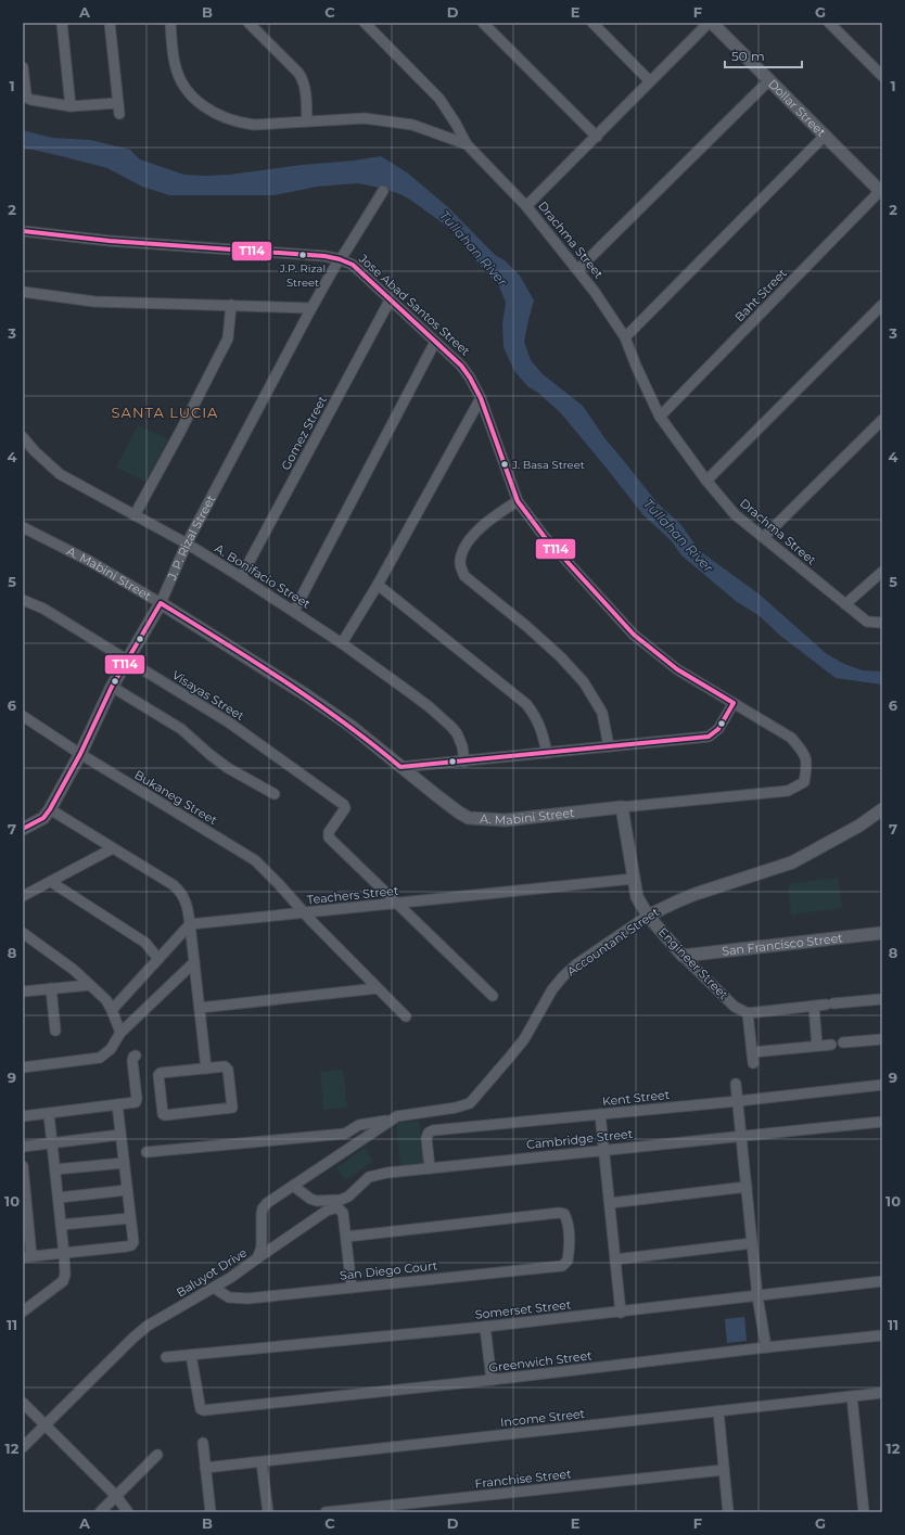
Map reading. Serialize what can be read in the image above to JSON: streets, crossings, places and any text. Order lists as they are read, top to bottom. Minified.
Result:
{"streets":{"street":["Dollar Street","Drachma Street","Baht Street","Jose Abad Santos Street","Gomez Street","J. P. Rizal Street","A. Mabini Street","A. Bonifacio Street","Visayas Street","Bukaneg Street","Teachers Street","Accountant Street","San Francisco Street","Engineer Street","Kent Street","Cambridge Street","San Diego Court","Baluyot Drive","Somerset Street","Greenwich Street","Income Street","Franchise Street"]},"crossings":[["Dollar Street","Baht Street"],["Drachma Street","Baht Street"],["Jose Abad Santos Street","Gomez Street"],["Jose Abad Santos Street","J. P. Rizal Street"],["Jose Abad Santos Street","A. Mabini Street"],["Gomez Street","A. Bonifacio Street"],["J. P. Rizal Street","A. Mabini Street"],["J. P. Rizal Street","A. Bonifacio Street"],["J. P. Rizal Street","Visayas Street"],["J. P. Rizal Street","Bukaneg Street"],["A. Mabini Street","Engineer Street"],["Visayas Street","Teachers Street"],["Bukaneg Street","Teachers Street"],["Teachers Street","Engineer Street"],["Accountant Street","Engineer Street"],["Accountant Street","Baluyot Drive"],["San Francisco Street","Engineer Street"],["Kent Street","Cambridge Street"],["Cambridge Street","Baluyot Drive"],["San Diego Court","Baluyot Drive"],["Somerset Street","Greenwich Street"]],"districts":["SANTA LUCIA"],"water":["Tullahan River"],"places":["J.P. Rizal Street","J. Basa Street"],"lines":["transit line T114"],"scale_bar":"50 m","grid":{"columns":["A","B","C","D","E","F","G"],"rows":["1","2","3","4","5","6","7","8","9","10","11","12"]}}
